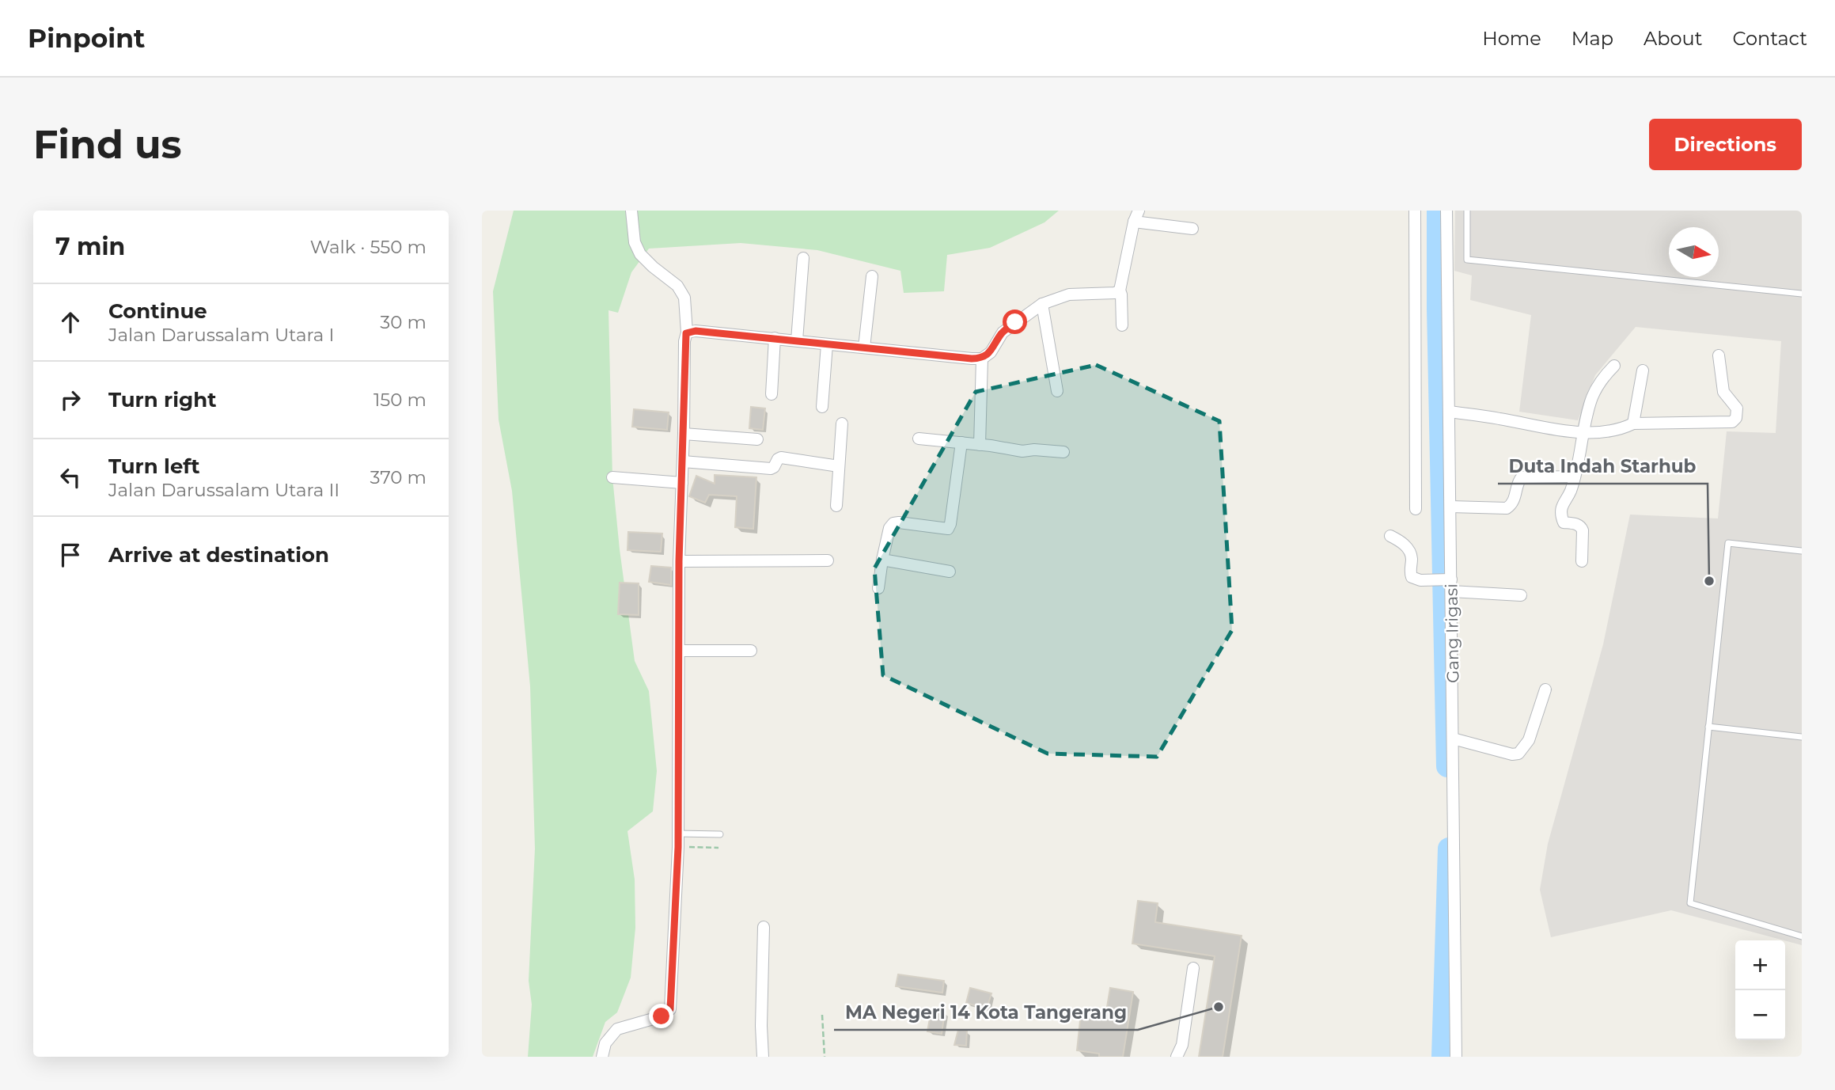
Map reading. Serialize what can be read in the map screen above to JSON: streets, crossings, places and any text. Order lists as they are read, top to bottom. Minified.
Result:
{"streets":{"street":["Gang Irigasi"]},"places":["Duta Indah Starhub","MA Negeri 14 Kota Tangerang"],"north":"right","page":{"header":"Pinpoint","nav":["Home","Map","About","Contact"],"buttons":"Directions","title":"Find us","heading":["7 min","Walk · 550 m"],"list":[["Continue","Jalan Darussalam Utara I","30 m"],["Turn right","150 m"],["Turn left","Jalan Darussalam Utara II","370 m"],"Arrive at destination"],"map_buttons":["+","−"]}}
